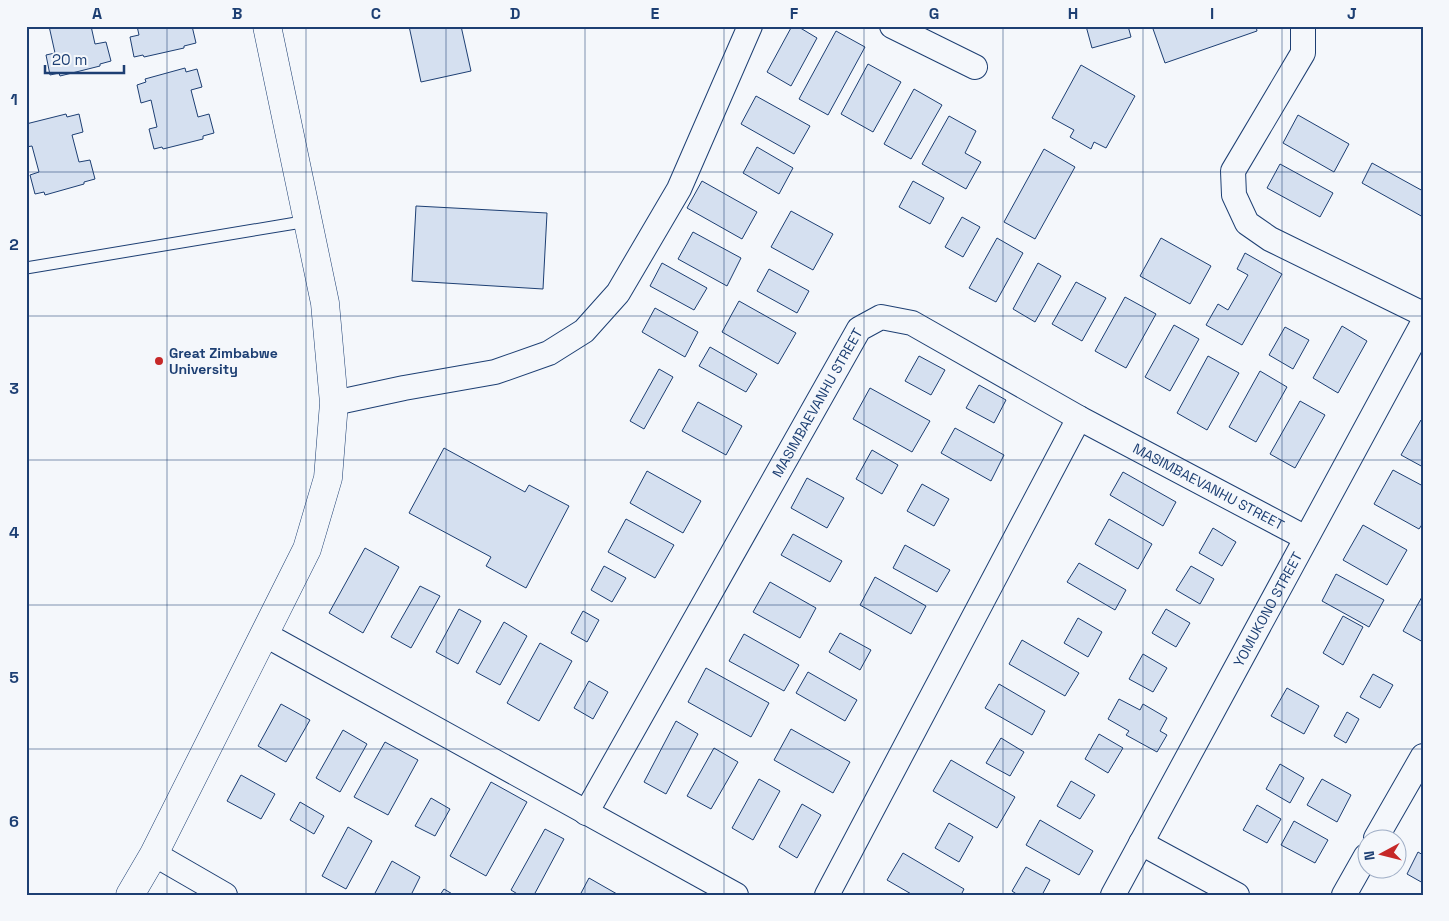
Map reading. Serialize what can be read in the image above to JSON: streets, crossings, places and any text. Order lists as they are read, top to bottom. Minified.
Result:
{"streets":{"street":["MASIMBAEVANHU STREET","YOMUKONO STREET"]},"crossings":[["MASIMBAEVANHU STREET","YOMUKONO STREET"]],"places":["Great Zimbabwe University"],"scale_bar":"20 m","north":"left","grid":{"columns":["A","B","C","D","E","F","G","H","I","J"],"rows":["1","2","3","4","5","6"]}}
